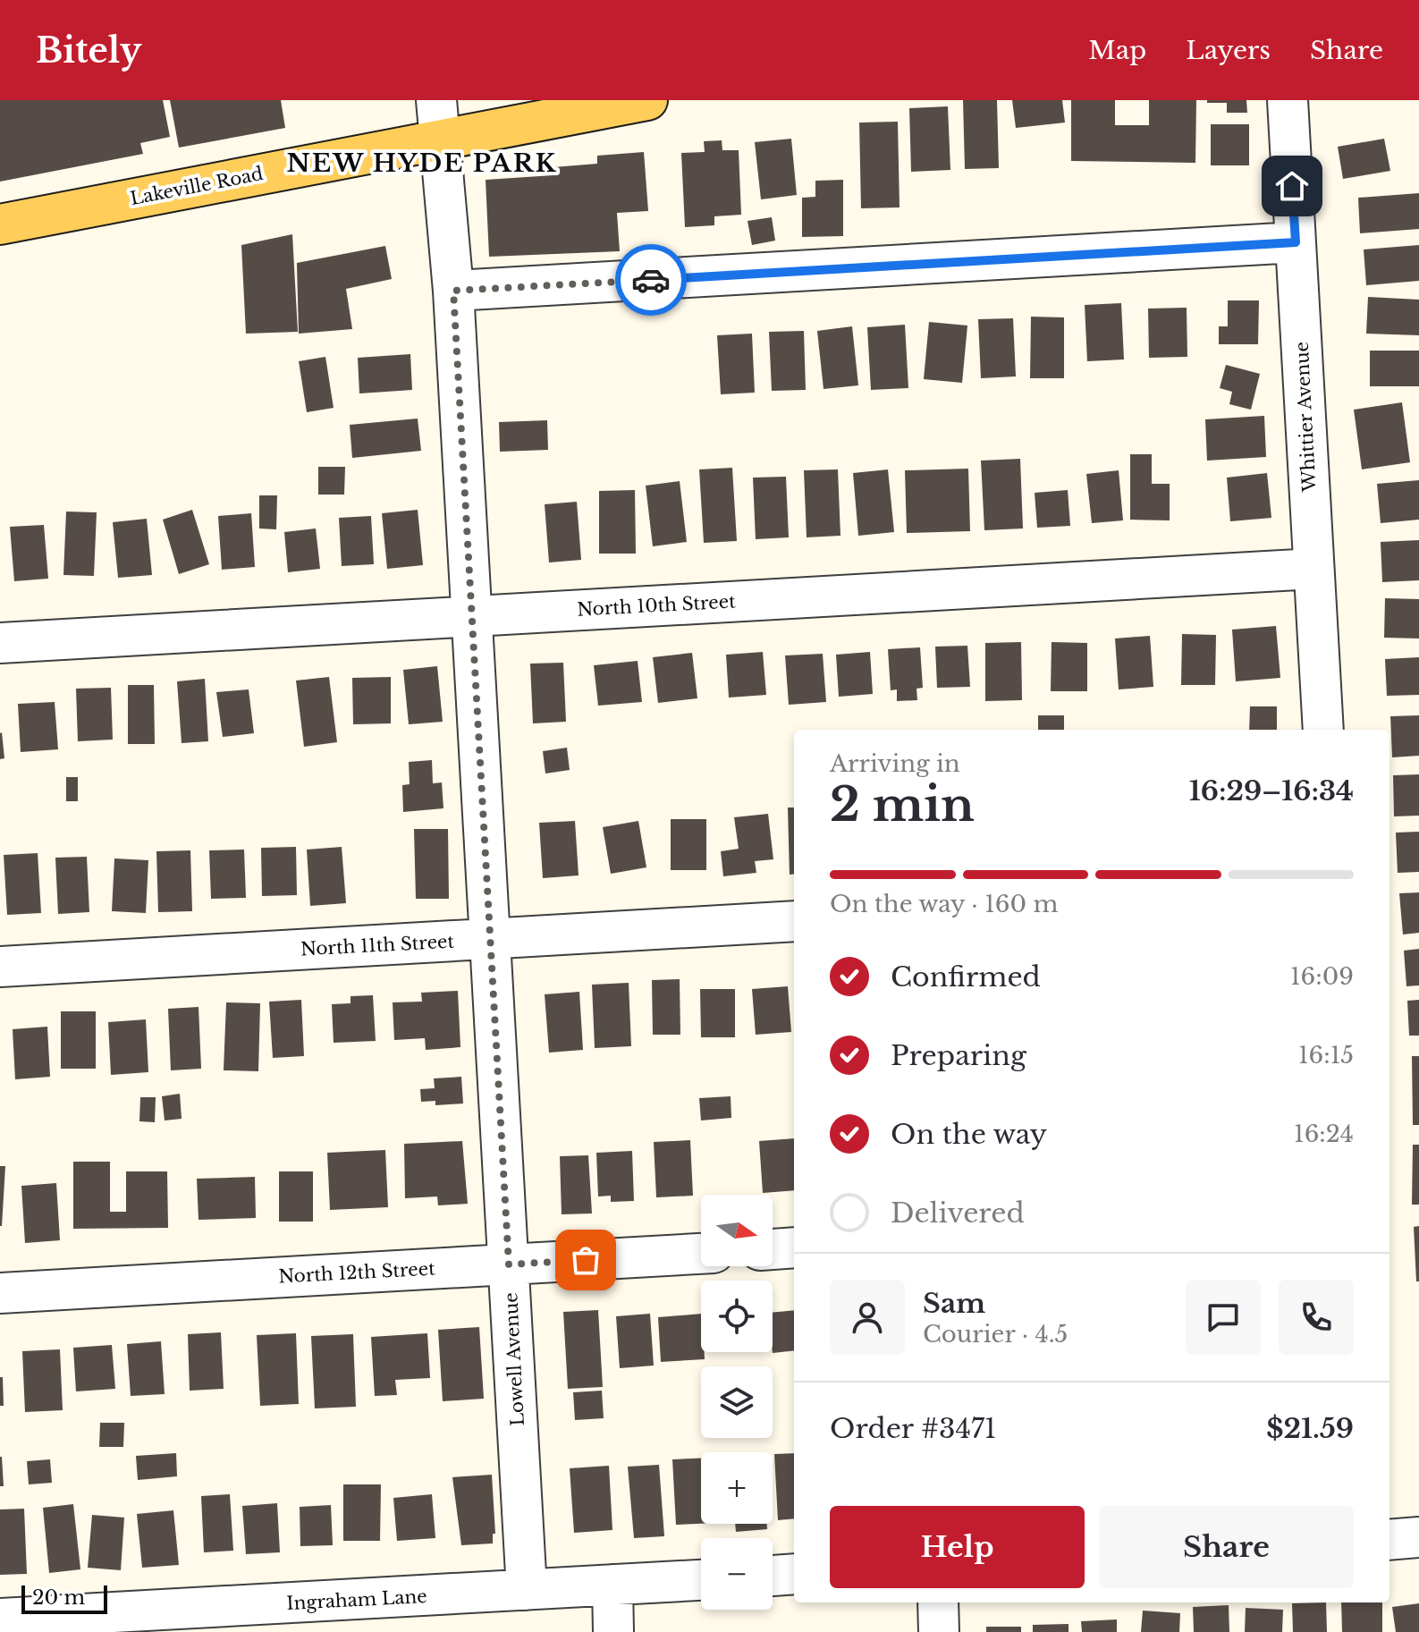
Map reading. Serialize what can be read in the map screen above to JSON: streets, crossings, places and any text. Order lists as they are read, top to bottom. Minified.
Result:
{"streets":{"main road":["Lakeville Road"],"street":["Whittier Avenue","North 10th Street","North 11th Street","North 12th Street","Lowell Avenue","Ingraham Lane"]},"crossings":[["Lakeville Road","Lowell Avenue"],["Whittier Avenue","North 10th Street"],["North 10th Street","Lowell Avenue"],["North 11th Street","Lowell Avenue"],["North 12th Street","Lowell Avenue"],["Lowell Avenue","Ingraham Lane"]],"districts":["NEW HYDE PARK"],"scale_bar":"20 m","north":"right","page":{"header":"Bitely","nav":["Map","Layers","Share"],"heading":["2 min","Arriving in","16:29–16:34"],"panel":["Sam","Courier · 4.5","Order #3471","$21.59"],"bar":"On the way · 160 m","list":[["Confirmed","16:09"],["Preparing","16:15"],["On the way","16:24"],"Delivered"],"map_buttons":["+","−"],"buttons":["Help","Share"],"scale":"20 m"}}
